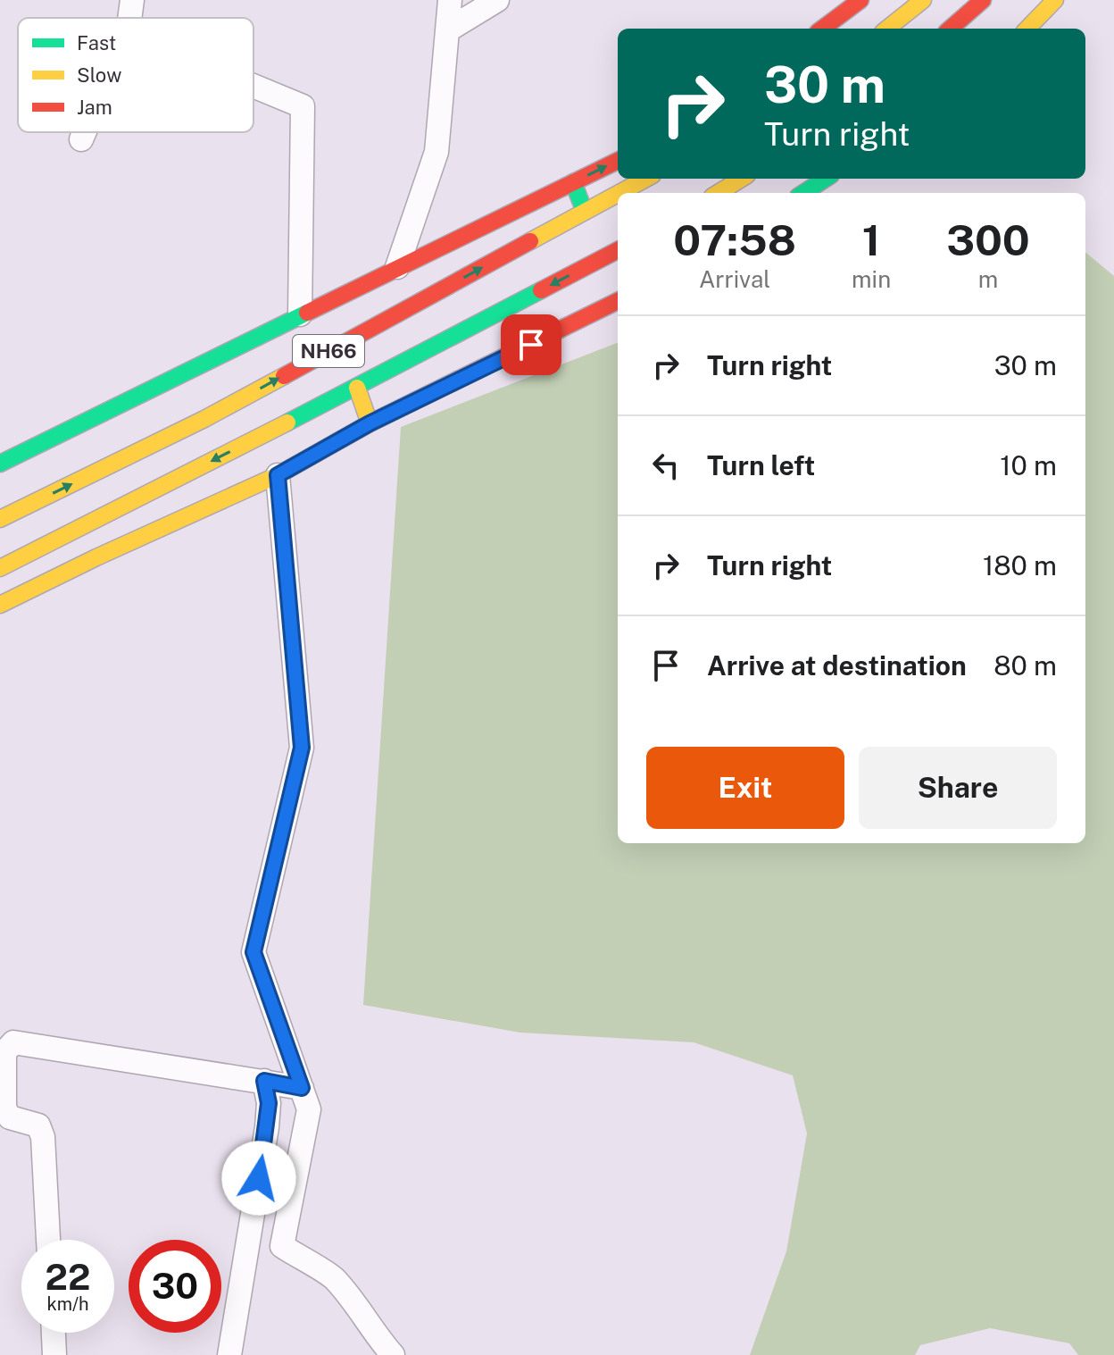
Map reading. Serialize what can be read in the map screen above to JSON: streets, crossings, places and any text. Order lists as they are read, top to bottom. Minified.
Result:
{"streets":{"main road":["NH66"]},"legend":["Fast","Slow","Jam"],"page":{"turn":["30 m","Turn right"],"eta":["07:58","Arrival","1","min","300","m"],"list":[{"name":"Turn right","value":"30 m"},{"name":"Turn left","value":"10 m"},{"name":"Turn right","value":"180 m"},{"name":"Arrive at destination","value":"80 m"}],"buttons":["Exit","Share"],"speed":"22 km/h","limit":"30"}}
